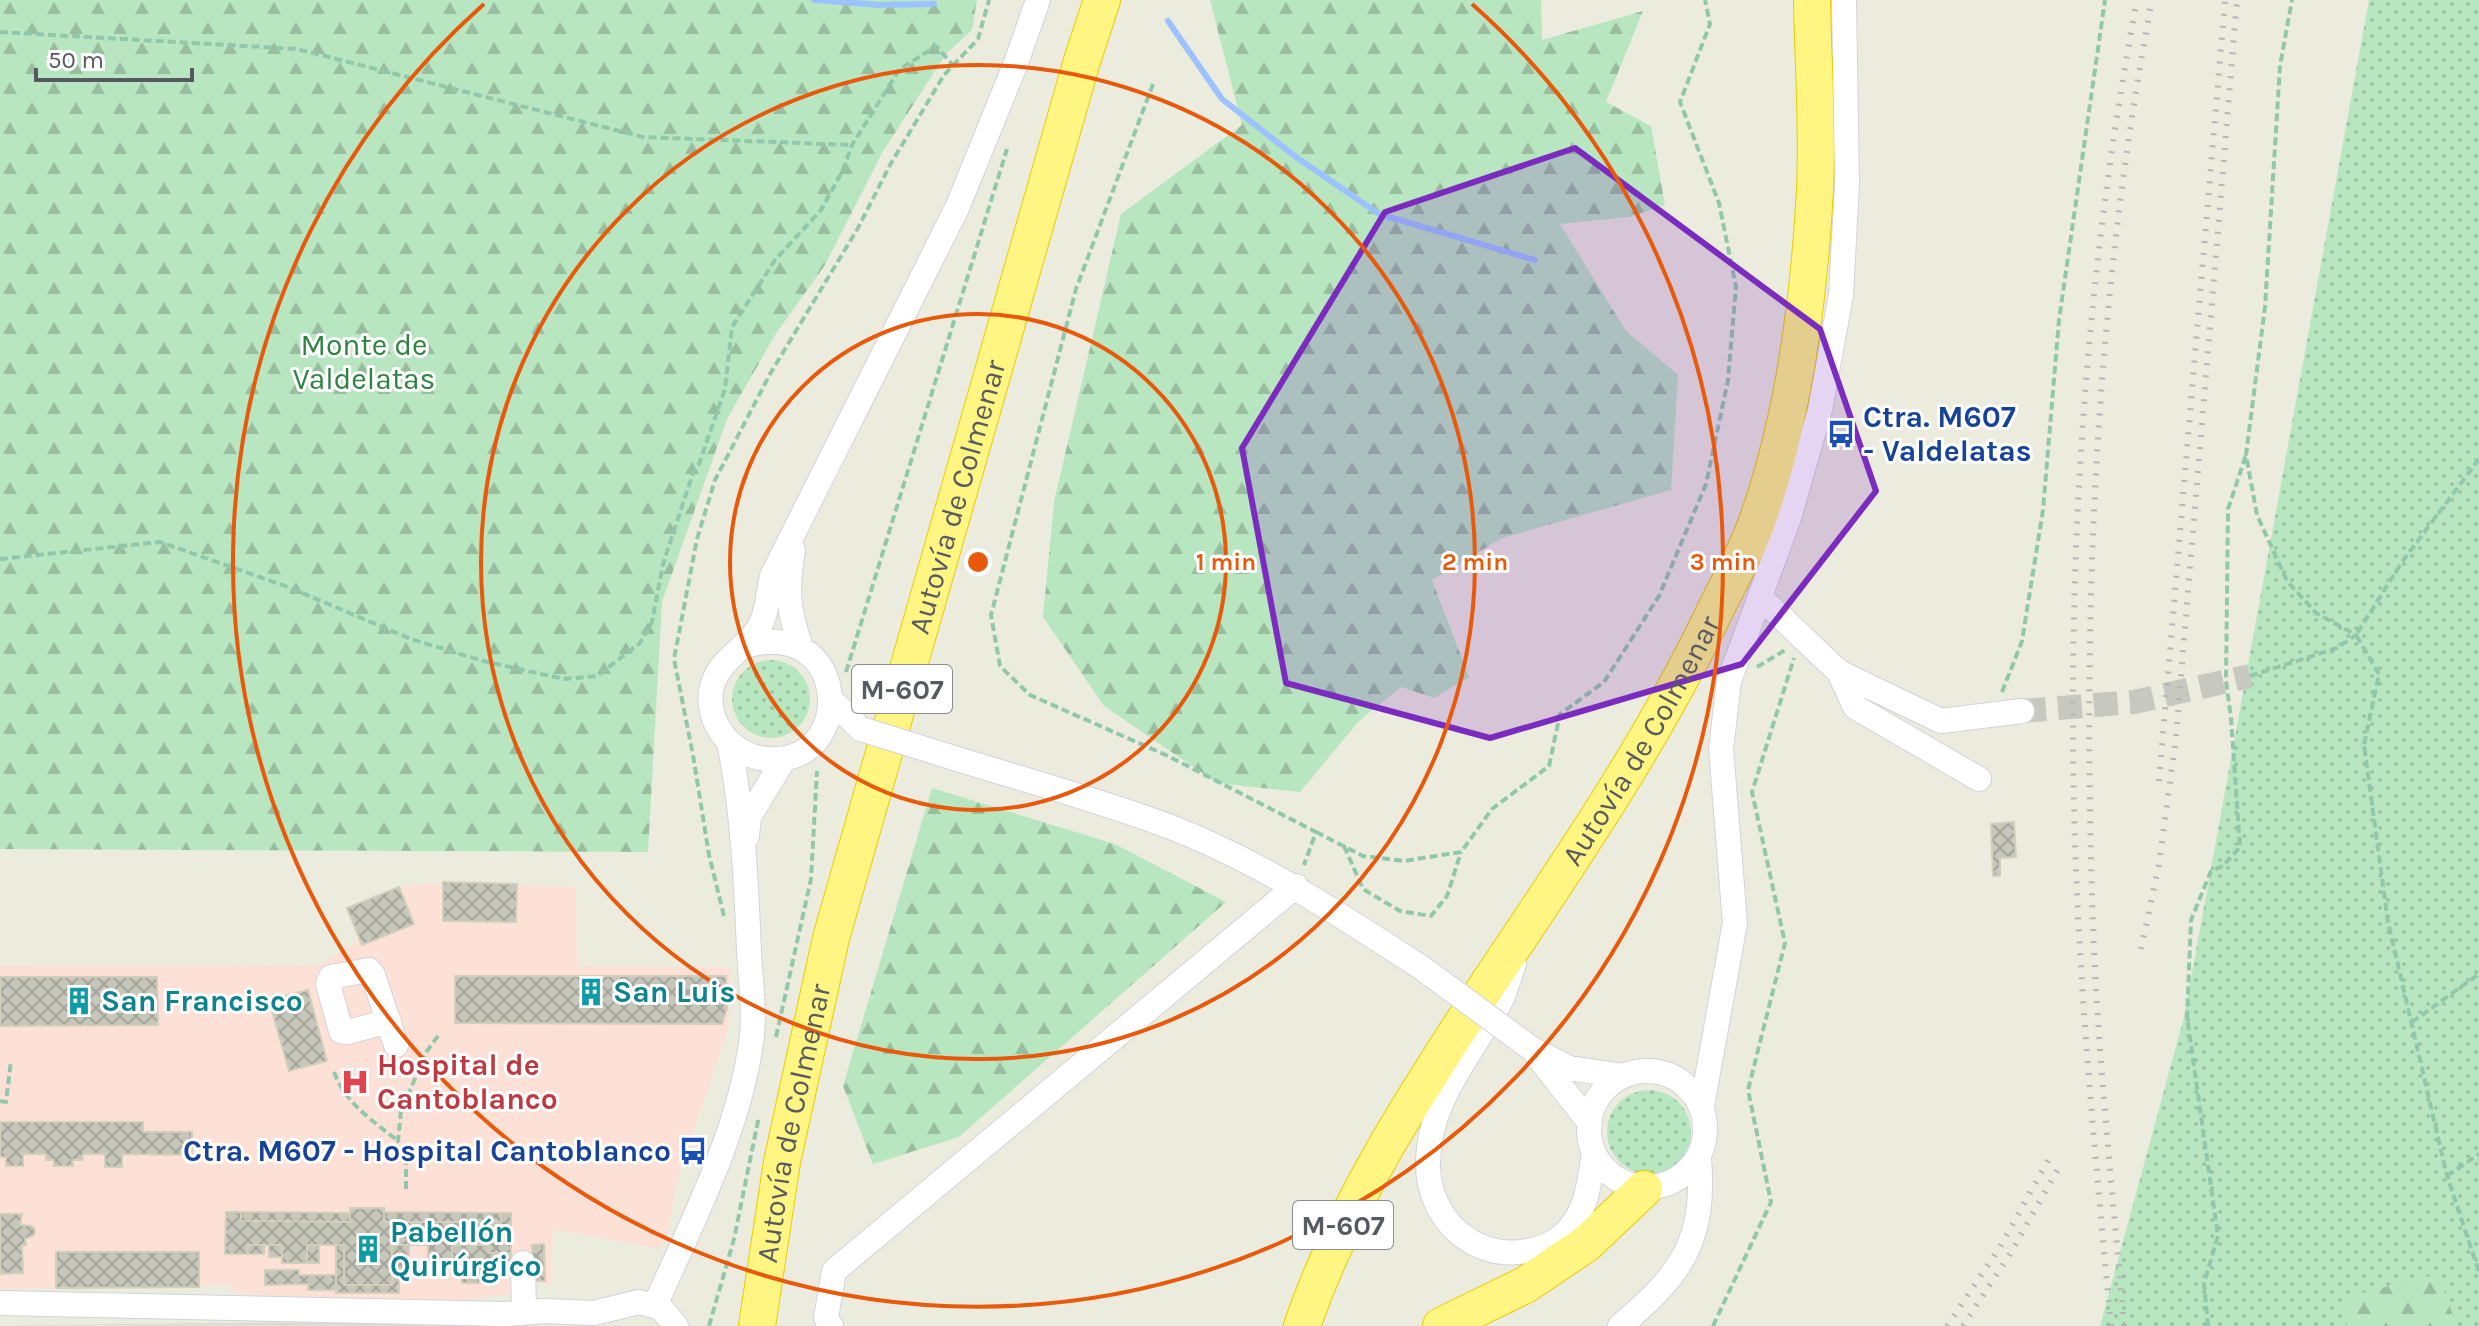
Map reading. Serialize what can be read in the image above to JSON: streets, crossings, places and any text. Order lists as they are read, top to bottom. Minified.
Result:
{"streets":{"highway":["Autovía de Colmenar","M-607"]},"parks":["Monte de Valdelatas"],"places":{"bus stop":["Ctra. M607 - Valdelatas","Ctra. M607 - Hospital Cantoblanco"],"building":["San Luis","San Francisco","Pabellón Quirúrgico"],"hospital":["Hospital de Cantoblanco"]},"scale_bar":"50 m","rings":["1 min","2 min","3 min"]}
